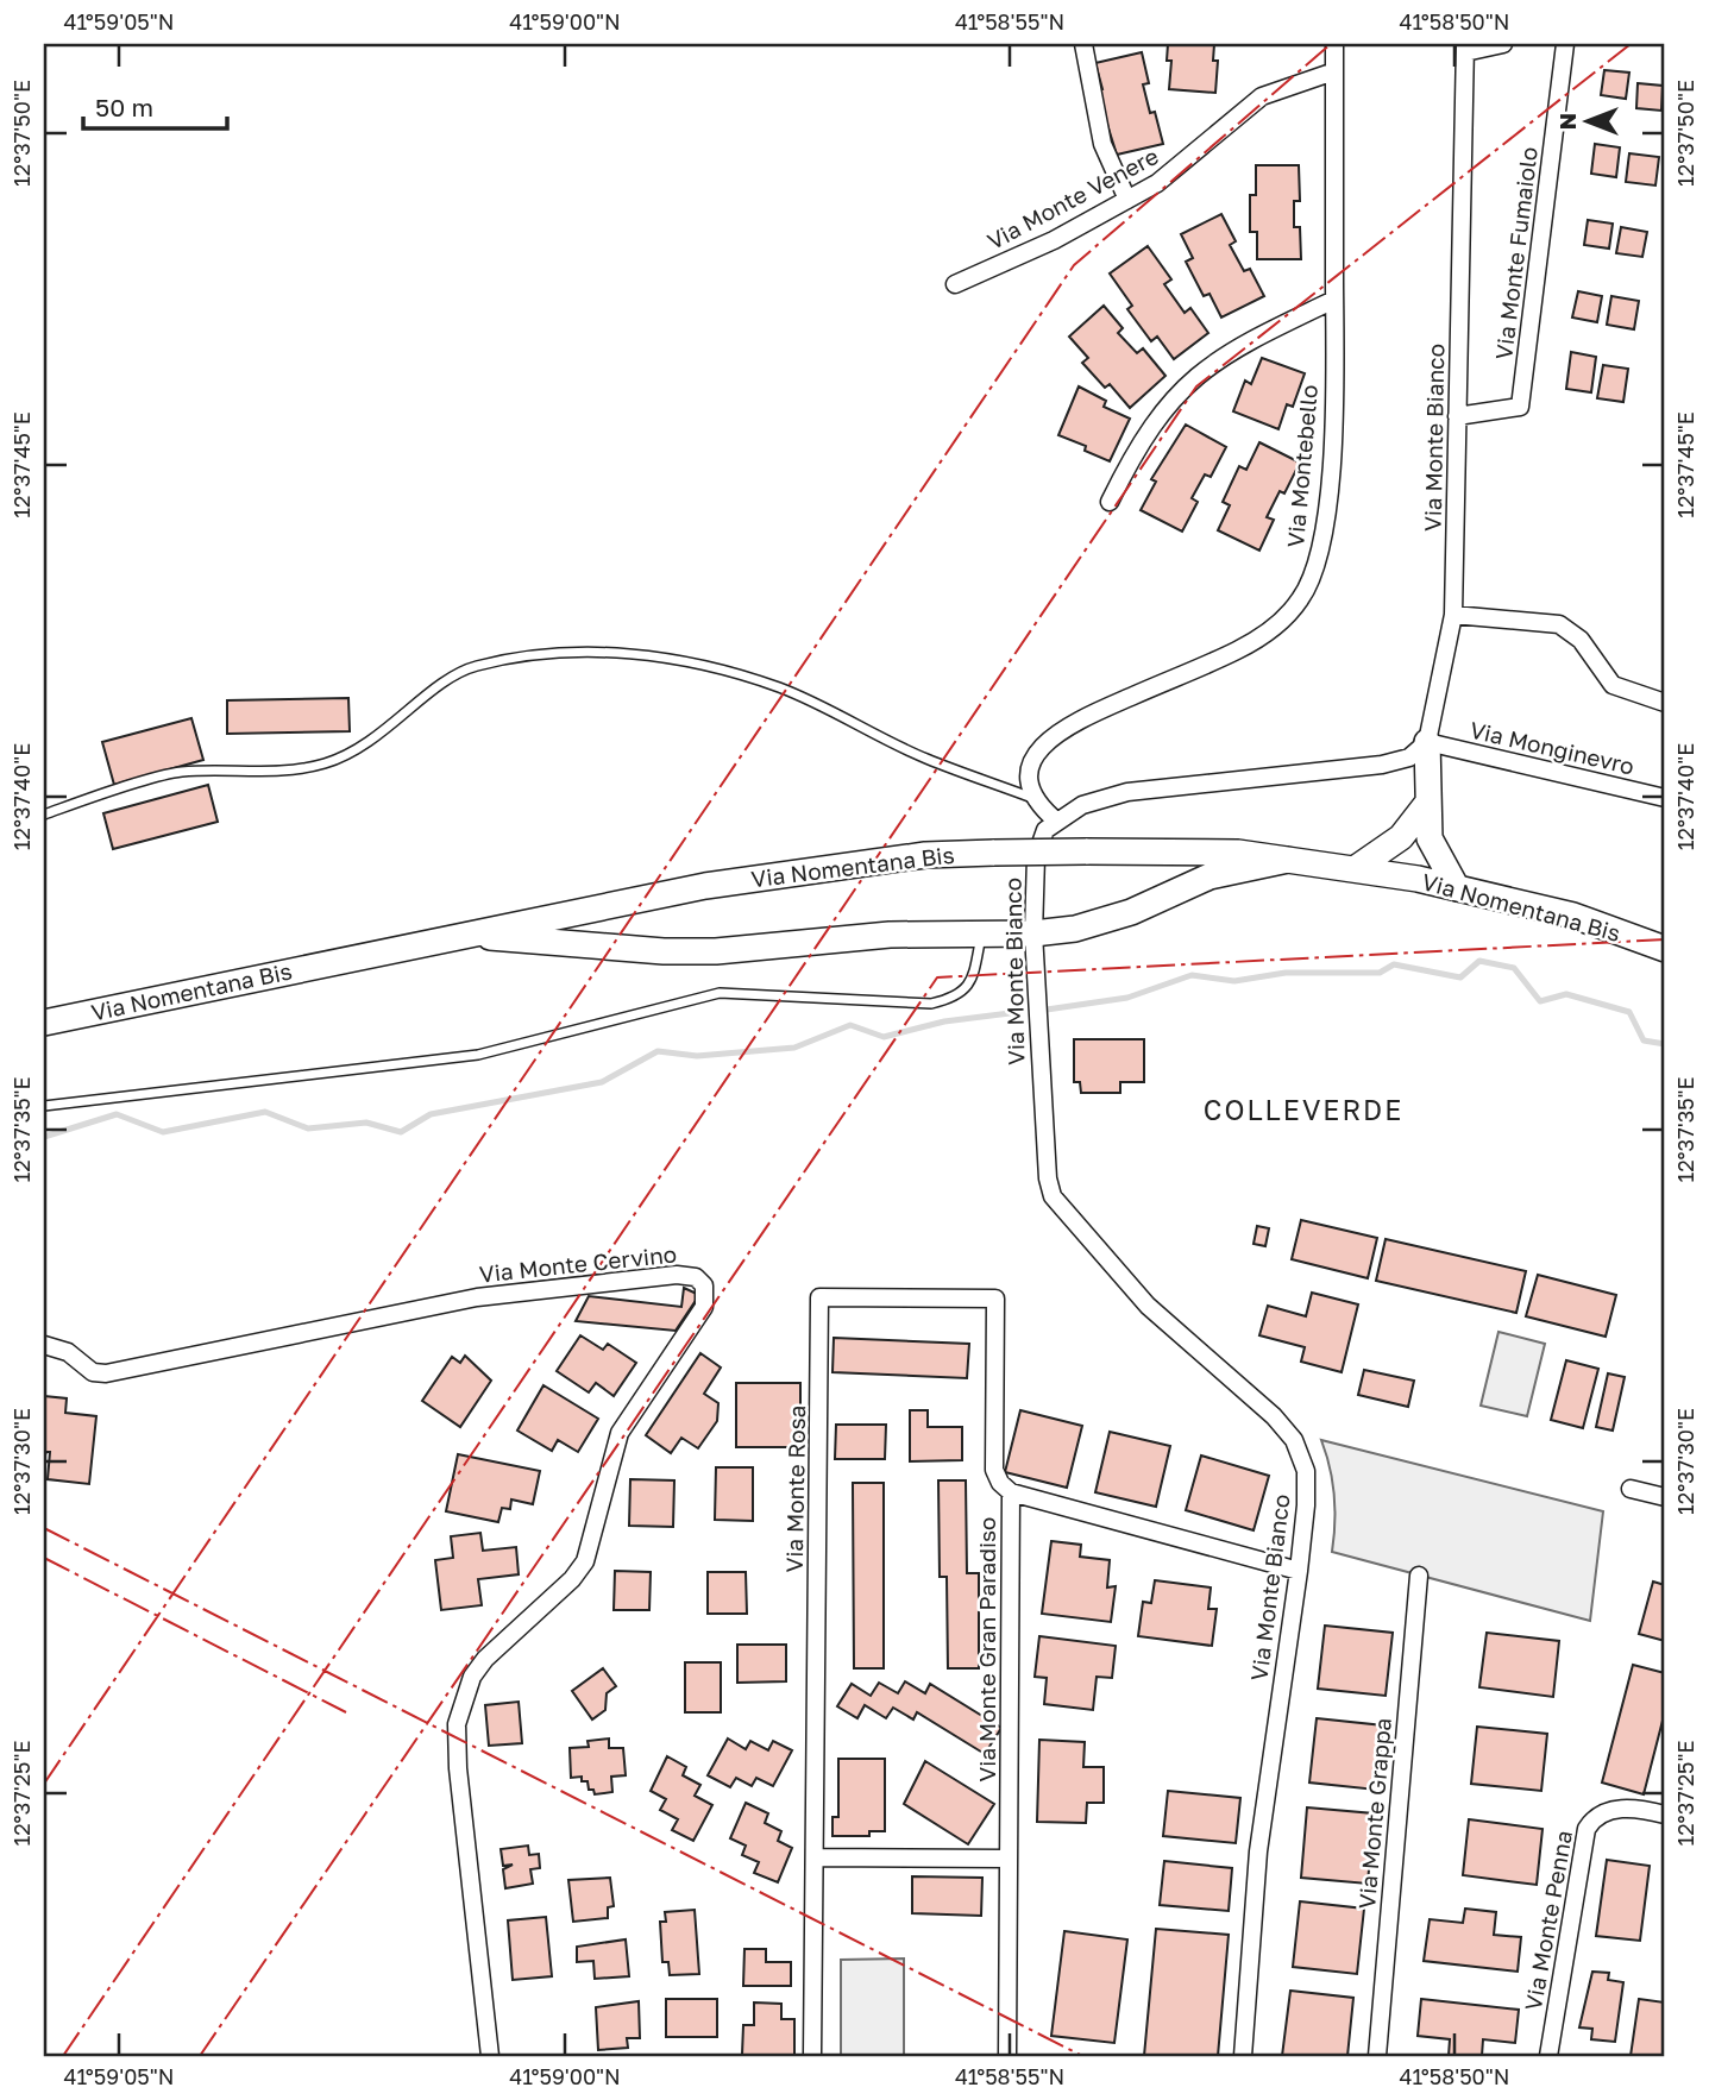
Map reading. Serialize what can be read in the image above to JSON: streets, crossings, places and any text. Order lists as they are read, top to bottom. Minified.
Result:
{"streets":{"main road":["Via Nomentana Bis"],"street":["Via Monte Venere","Via Monte Fumaiolo","Via Monte Bianco","Via Montebello","Via Monginevro","Via Monte Cervino","Via Monte Rosa","Via Monte Gran Paradiso","Via Monte Grappa","Via Monte Penna"]},"crossings":[["Via Monte Venere","Via Montebello"],["Via Monte Fumaiolo","Via Monte Bianco"],["Via Monte Bianco","Via Monginevro"],["Via Monte Bianco","Via Monte Gran Paradiso"],["Via Monte Rosa","Via Monte Gran Paradiso"]],"districts":["COLLEVERDE"],"scale_bar":"50 m","north":"left","coordinates":["41°59'05\"N","41°59'00\"N","41°58'55\"N","41°58'50\"N","12°37'50\"E","12°37'45\"E","12°37'40\"E","12°37'35\"E","12°37'30\"E","12°37'25\"E"]}
